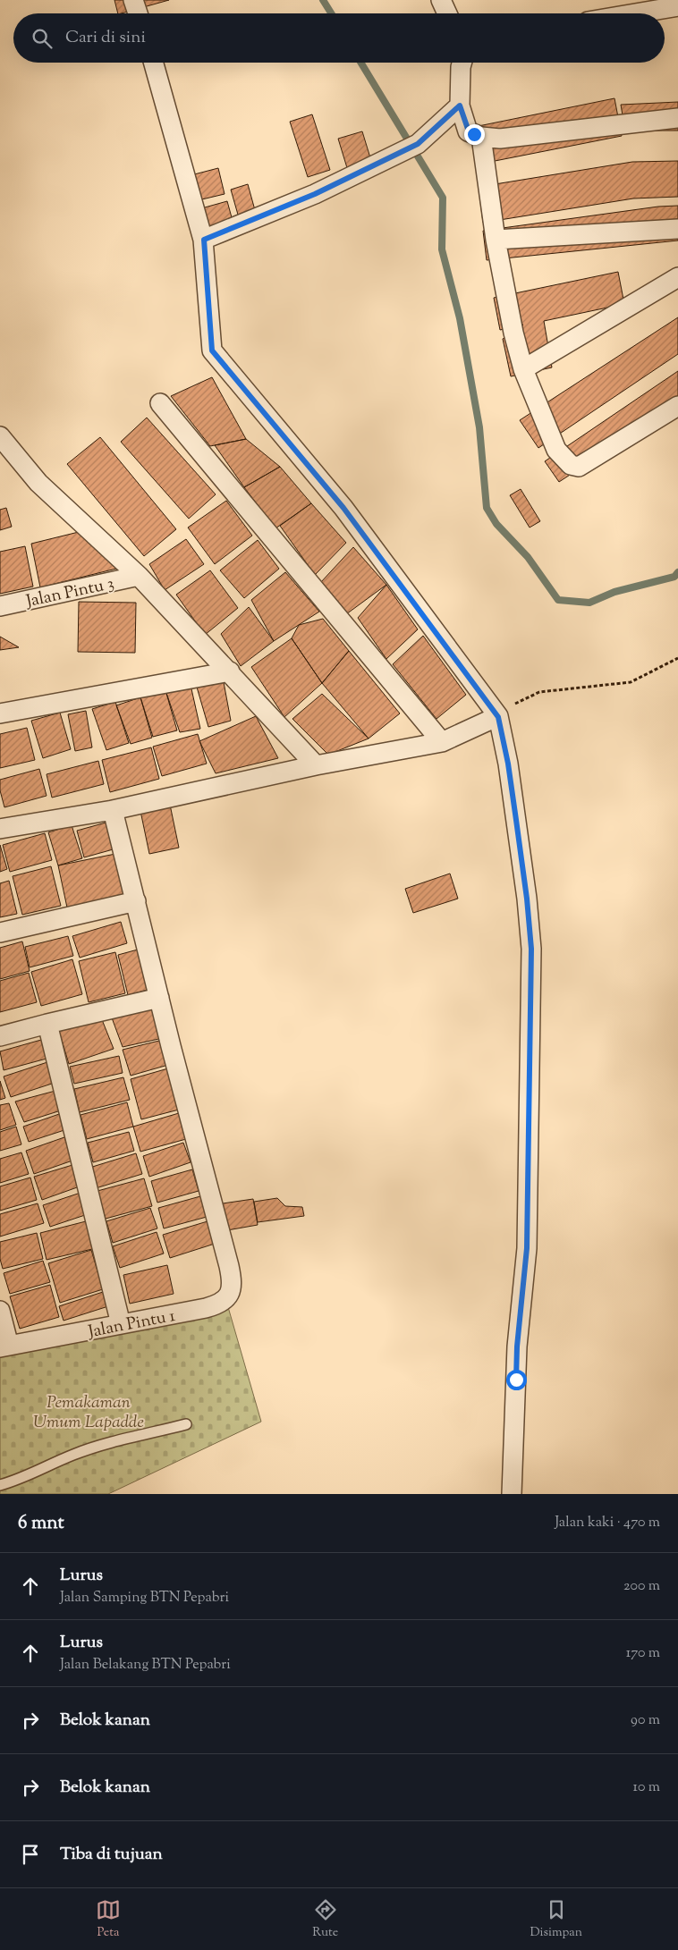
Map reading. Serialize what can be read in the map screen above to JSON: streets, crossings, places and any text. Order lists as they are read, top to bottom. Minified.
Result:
{"streets":{"street":["Jalan Pintu 3","Jalan Pintu 1"]},"parks":["Pemakaman Umum Lapadde"],"page":{"search":"Cari di sini","heading":["6 mnt","Jalan kaki · 470 m"],"list":[["Lurus","Jalan Samping BTN Pepabri","200 m"],["Lurus","Jalan Belakang BTN Pepabri","170 m"],["Belok kanan","90 m"],["Belok kanan","10 m"],"Tiba di tujuan"],"nav":["Peta","Rute","Disimpan"]}}
